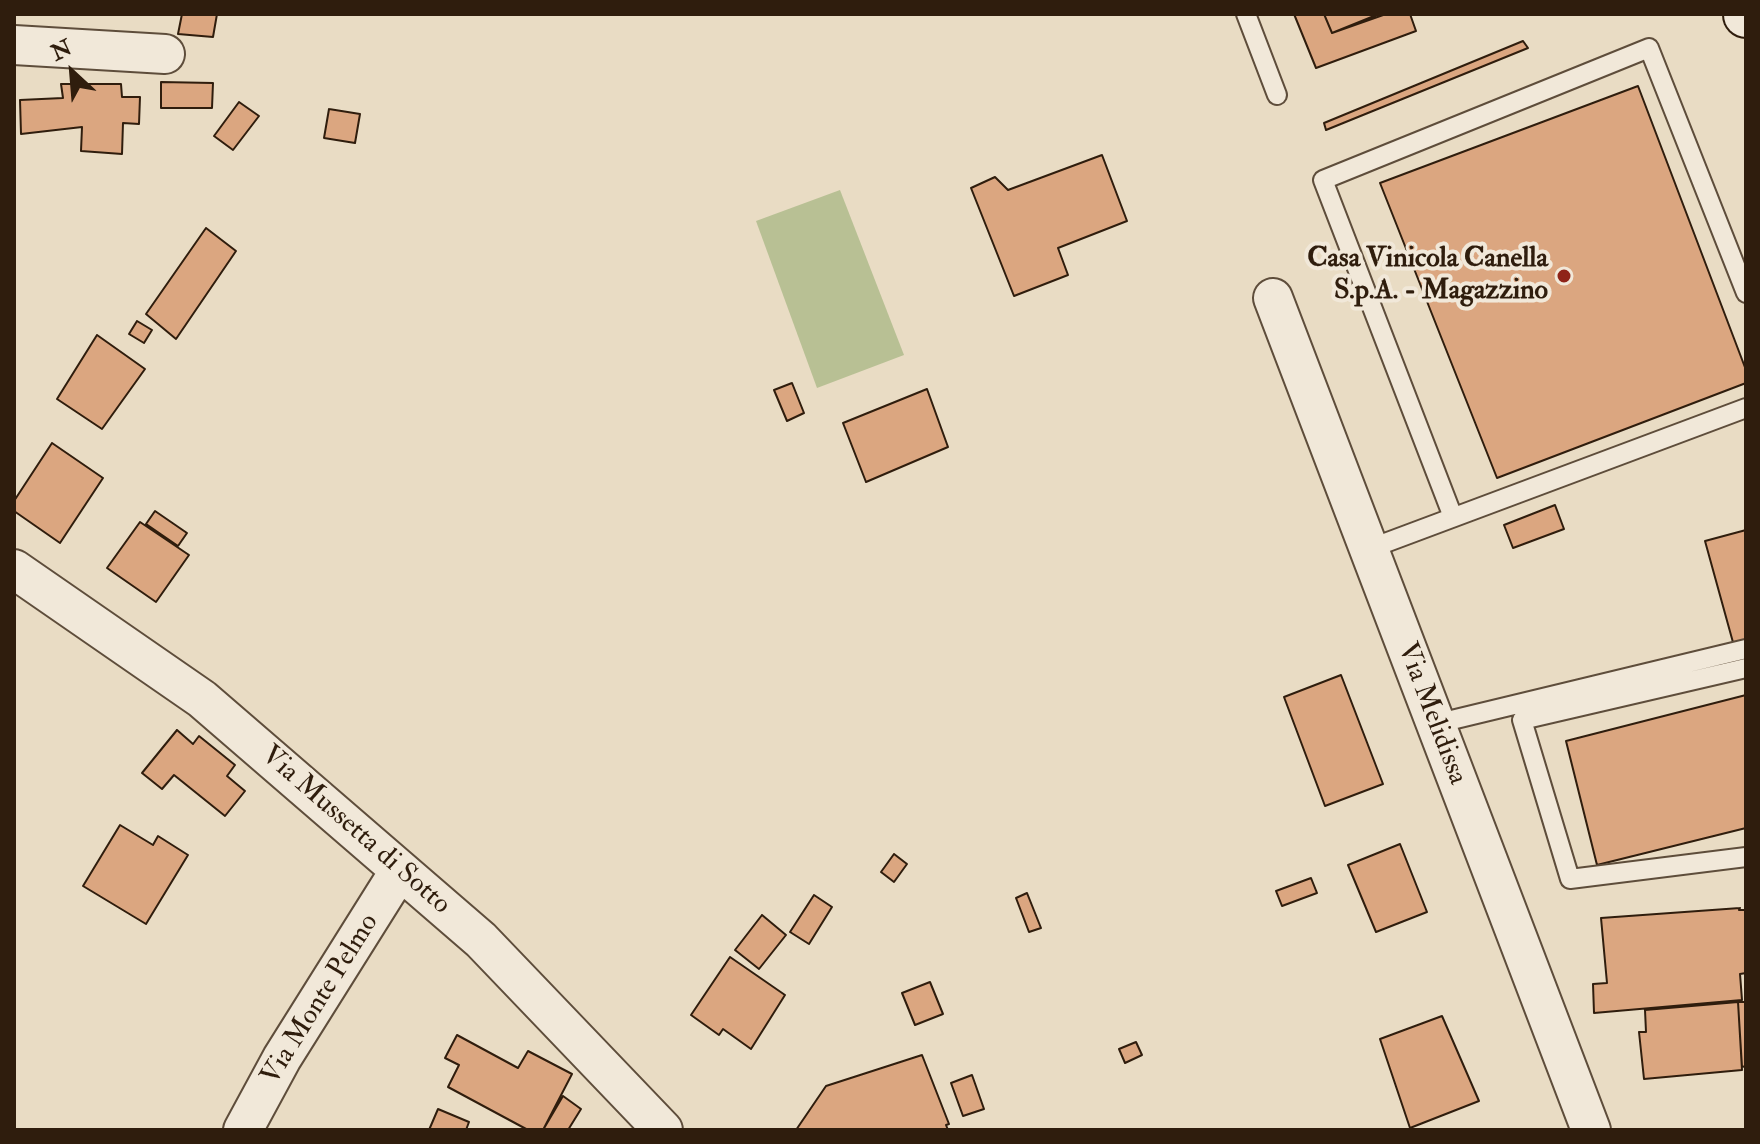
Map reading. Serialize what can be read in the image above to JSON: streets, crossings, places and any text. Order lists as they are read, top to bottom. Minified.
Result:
{"streets":{"street":["Via Melidissa","Via Mussetta di Sotto","Via Monte Pelmo"]},"crossings":[["Via Mussetta di Sotto","Via Monte Pelmo"]],"places":["Casa Vinicola Canella S.p.A. - Magazzino"],"north":"top left"}
